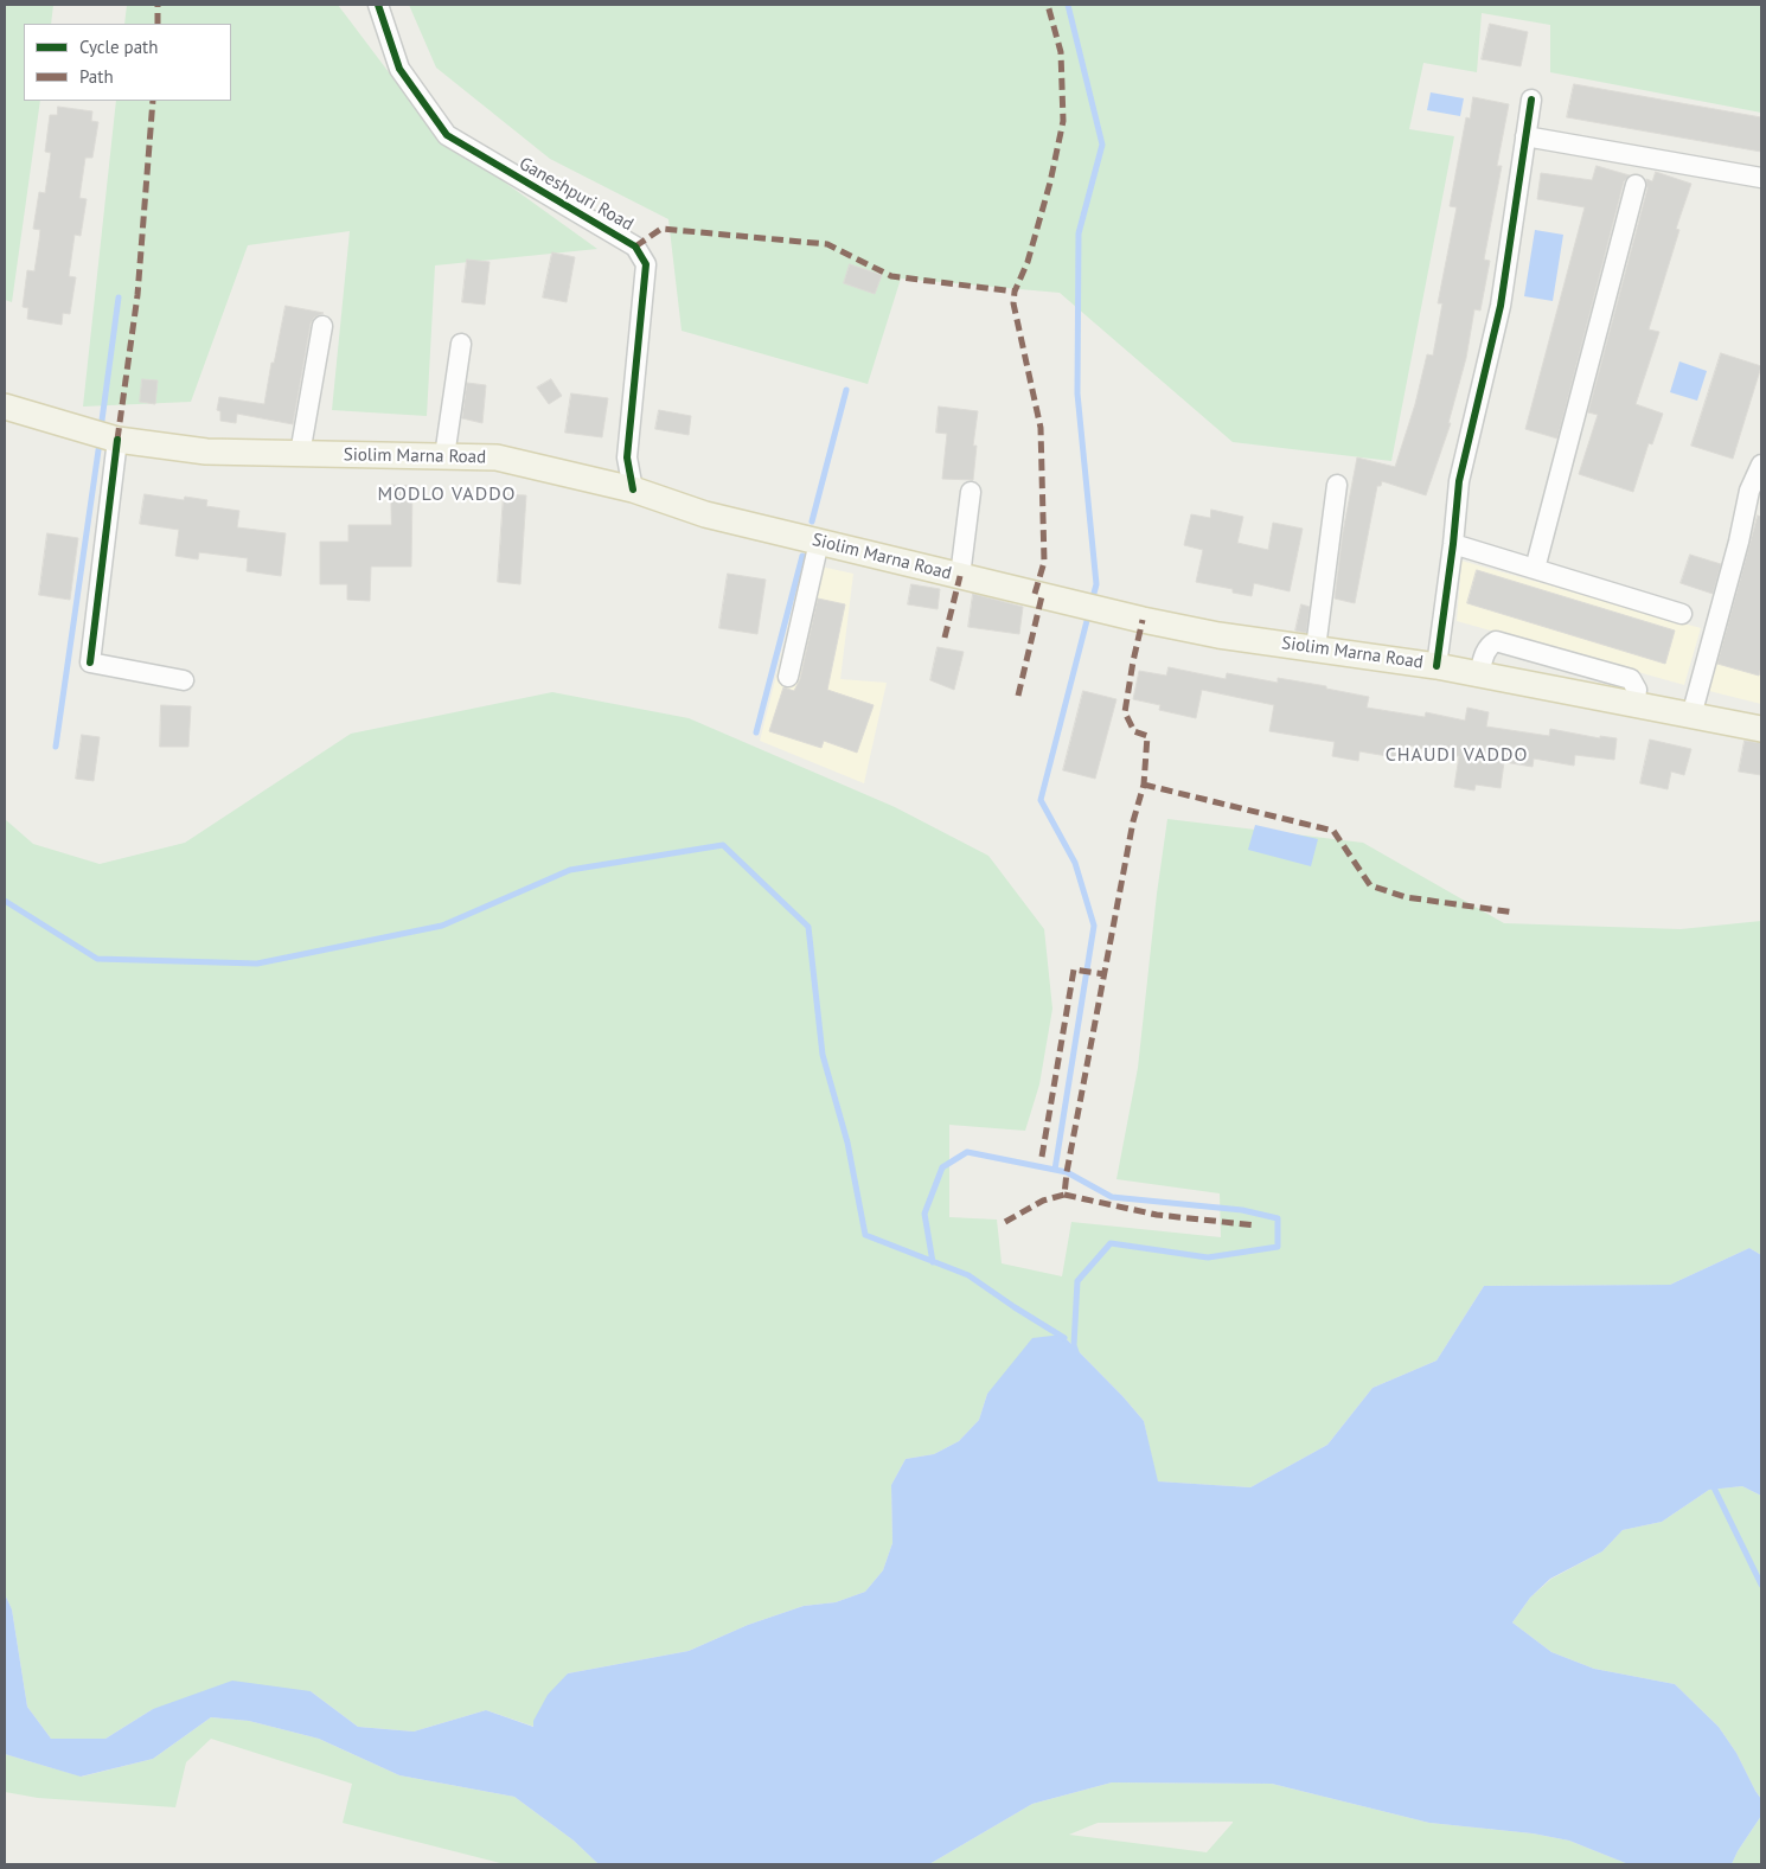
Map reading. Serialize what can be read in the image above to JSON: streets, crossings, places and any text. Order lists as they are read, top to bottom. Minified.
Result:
{"streets":{"main road":["Siolim Marna Road"],"street":["Ganeshpuri Road"]},"crossings":[["Ganeshpuri Road","Siolim Marna Road"]],"districts":["MODLO VADDO","CHAUDI VADDO"],"legend":["Cycle path","Path"]}
